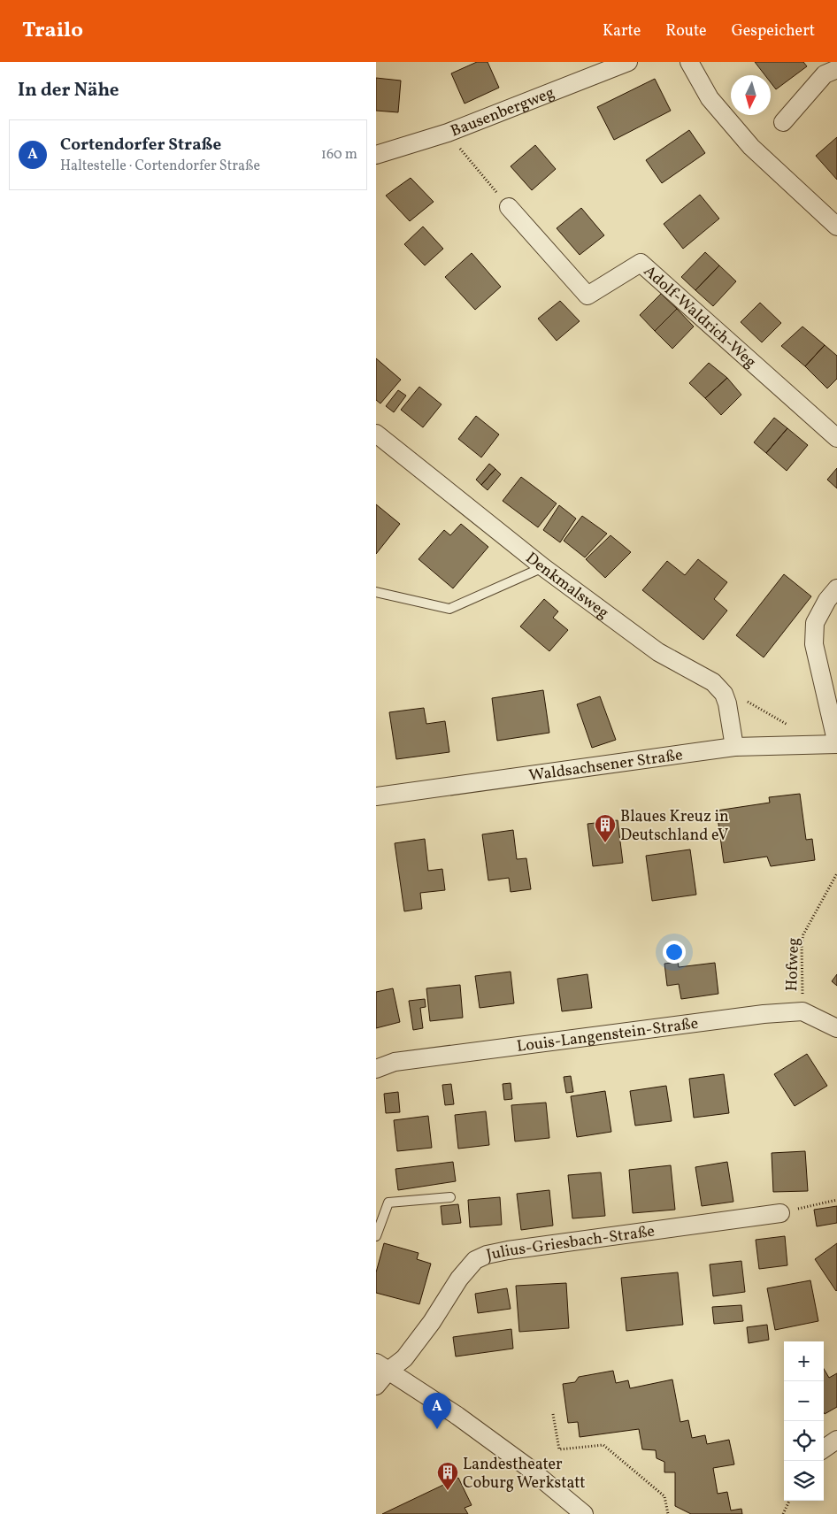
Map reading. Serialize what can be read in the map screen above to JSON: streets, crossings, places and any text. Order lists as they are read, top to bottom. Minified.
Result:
{"streets":{"street":["Bausenbergweg","Adolf-Waldrich-Weg","Denkmalsweg","Waldsachsener Straße","Louis-Langenstein-Straße","Julius-Griesbach-Straße"],"path":["Hofweg"]},"crossings":[["Denkmalsweg","Waldsachsener Straße"],["Hofweg","Louis-Langenstein-Straße"]],"places":{"building":["Blaues Kreuz in Deutschland eV","Landestheater Coburg Werkstatt"]},"north":"bottom","page":{"header":"Trailo","nav":["Karte","Route","Gespeichert"],"heading":"In der Nähe","list":[{"mark":"A","name":"Cortendorfer Straße","note":"Haltestelle · Cortendorfer Straße","value":"160 m"}],"map_buttons":["+","−"],"pins":"A"}}
